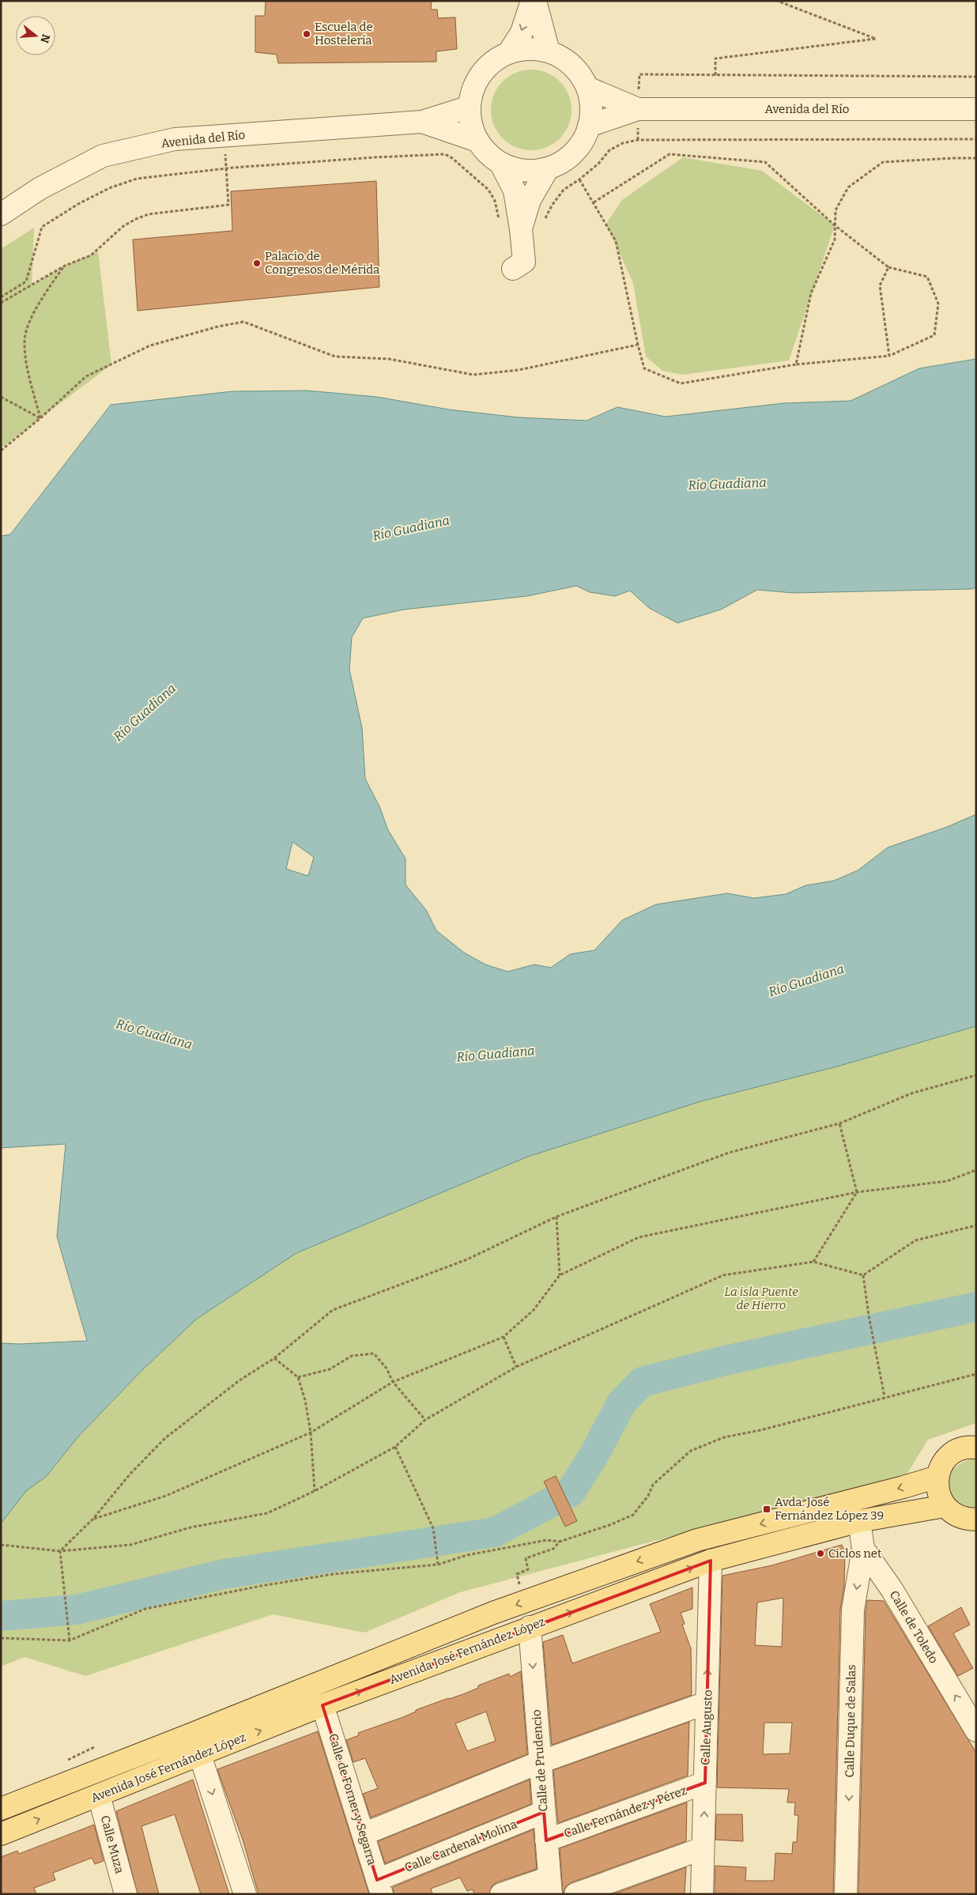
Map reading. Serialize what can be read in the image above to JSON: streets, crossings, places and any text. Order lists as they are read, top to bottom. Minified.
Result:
{"streets":{"main road":["Avenida José Fernández López"],"street":["Avenida del Río","Calle de Toledo","Calle Duque de Salas","Calle Augusto","Calle de Prudencio","Calle de Forner y Segarra","Calle Fernández y Pérez","Calle Muza","Calle Cardenal Molina"]},"crossings":[["Calle de Toledo","Avenida José Fernández López"],["Calle de Toledo","Calle Duque de Salas"],["Avenida José Fernández López","Calle Augusto"],["Avenida José Fernández López","Calle de Prudencio"],["Avenida José Fernández López","Calle de Forner y Segarra"],["Avenida José Fernández López","Calle Muza"],["Calle Augusto","Calle Fernández y Pérez"],["Calle de Prudencio","Calle Fernández y Pérez"],["Calle de Prudencio","Calle Cardenal Molina"],["Calle de Forner y Segarra","Calle Cardenal Molina"]],"one_way":["Calle de Toledo","Calle Duque de Salas","Calle Augusto","Calle de Prudencio"],"water":["Río Guadiana"],"parks":["La isla Puente de Hierro"],"places":{"other":["Escuela de Hostelería","Palacio de Congresos de Mérida","Ciclos net"],"transit":["Avda. José Fernández López 39"]},"north":"right"}
